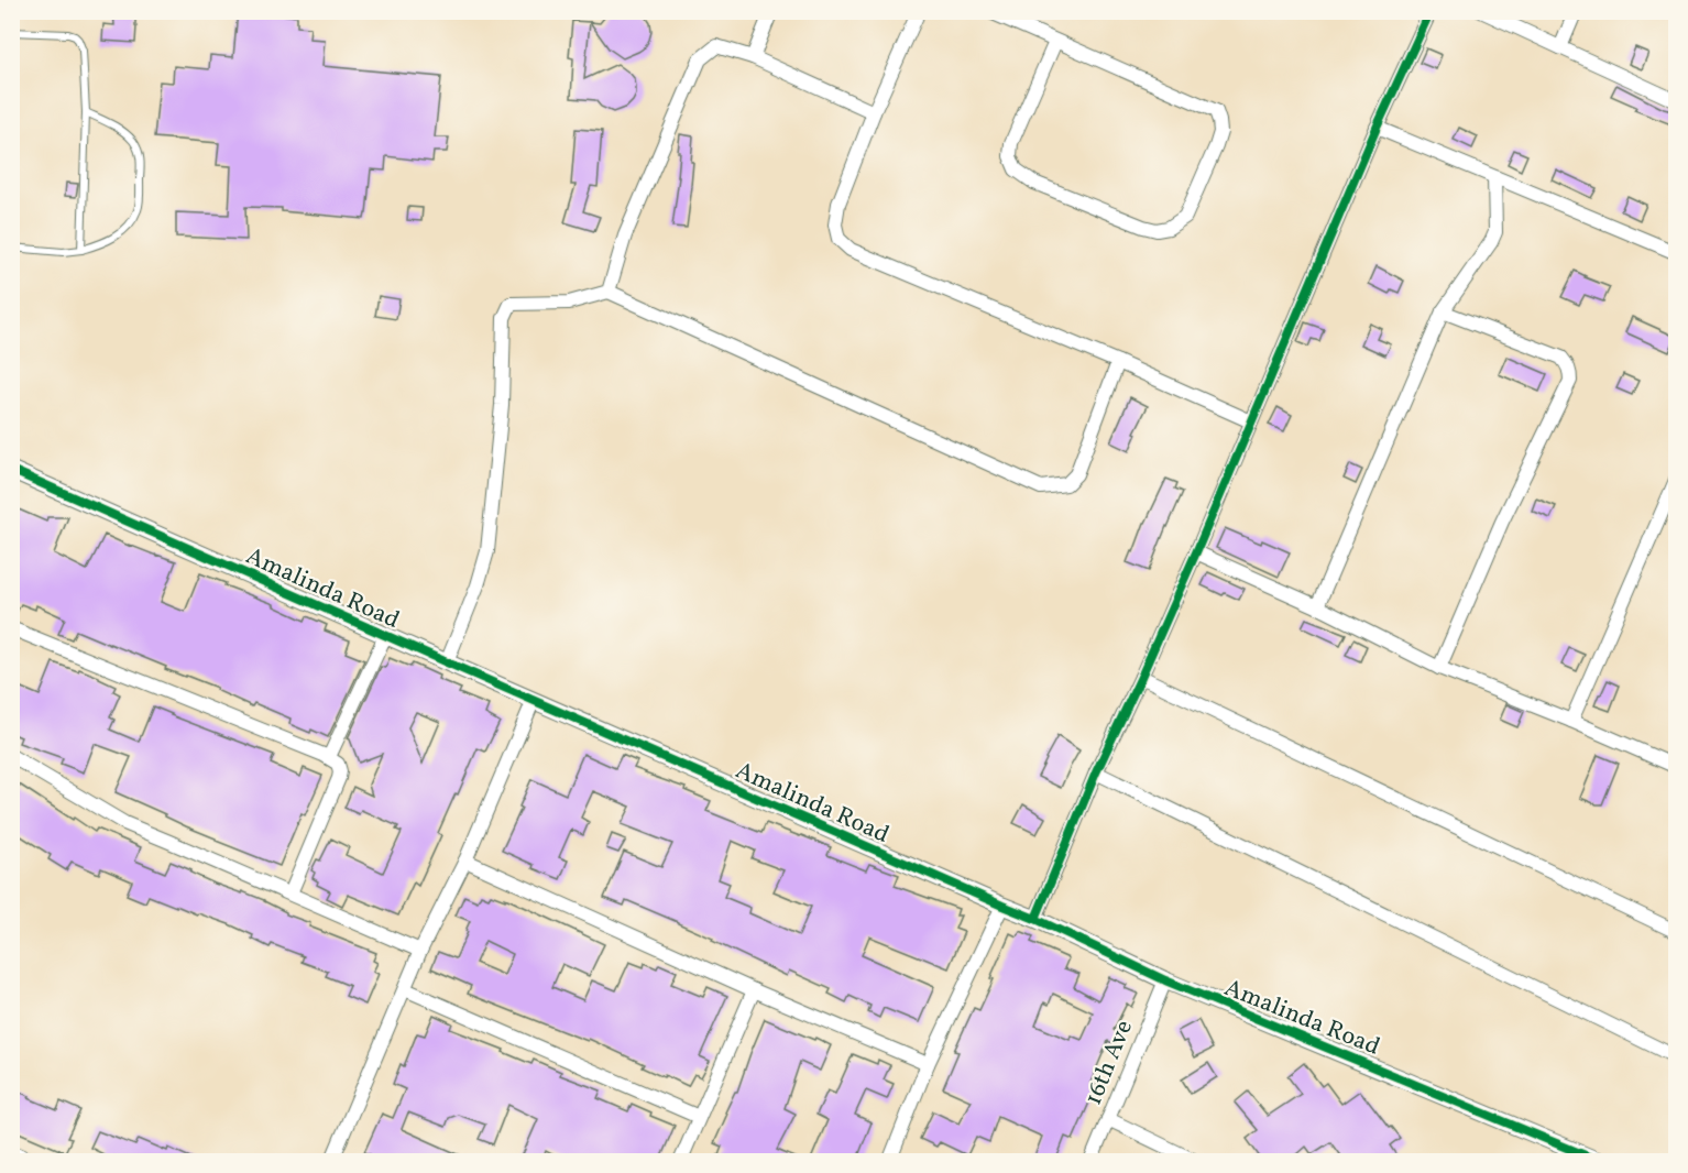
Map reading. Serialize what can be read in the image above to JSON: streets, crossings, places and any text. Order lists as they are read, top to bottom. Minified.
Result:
{"streets":{"street":["Amalinda Road","16th Ave"]},"crossings":[["Amalinda Road","16th Ave"]]}
